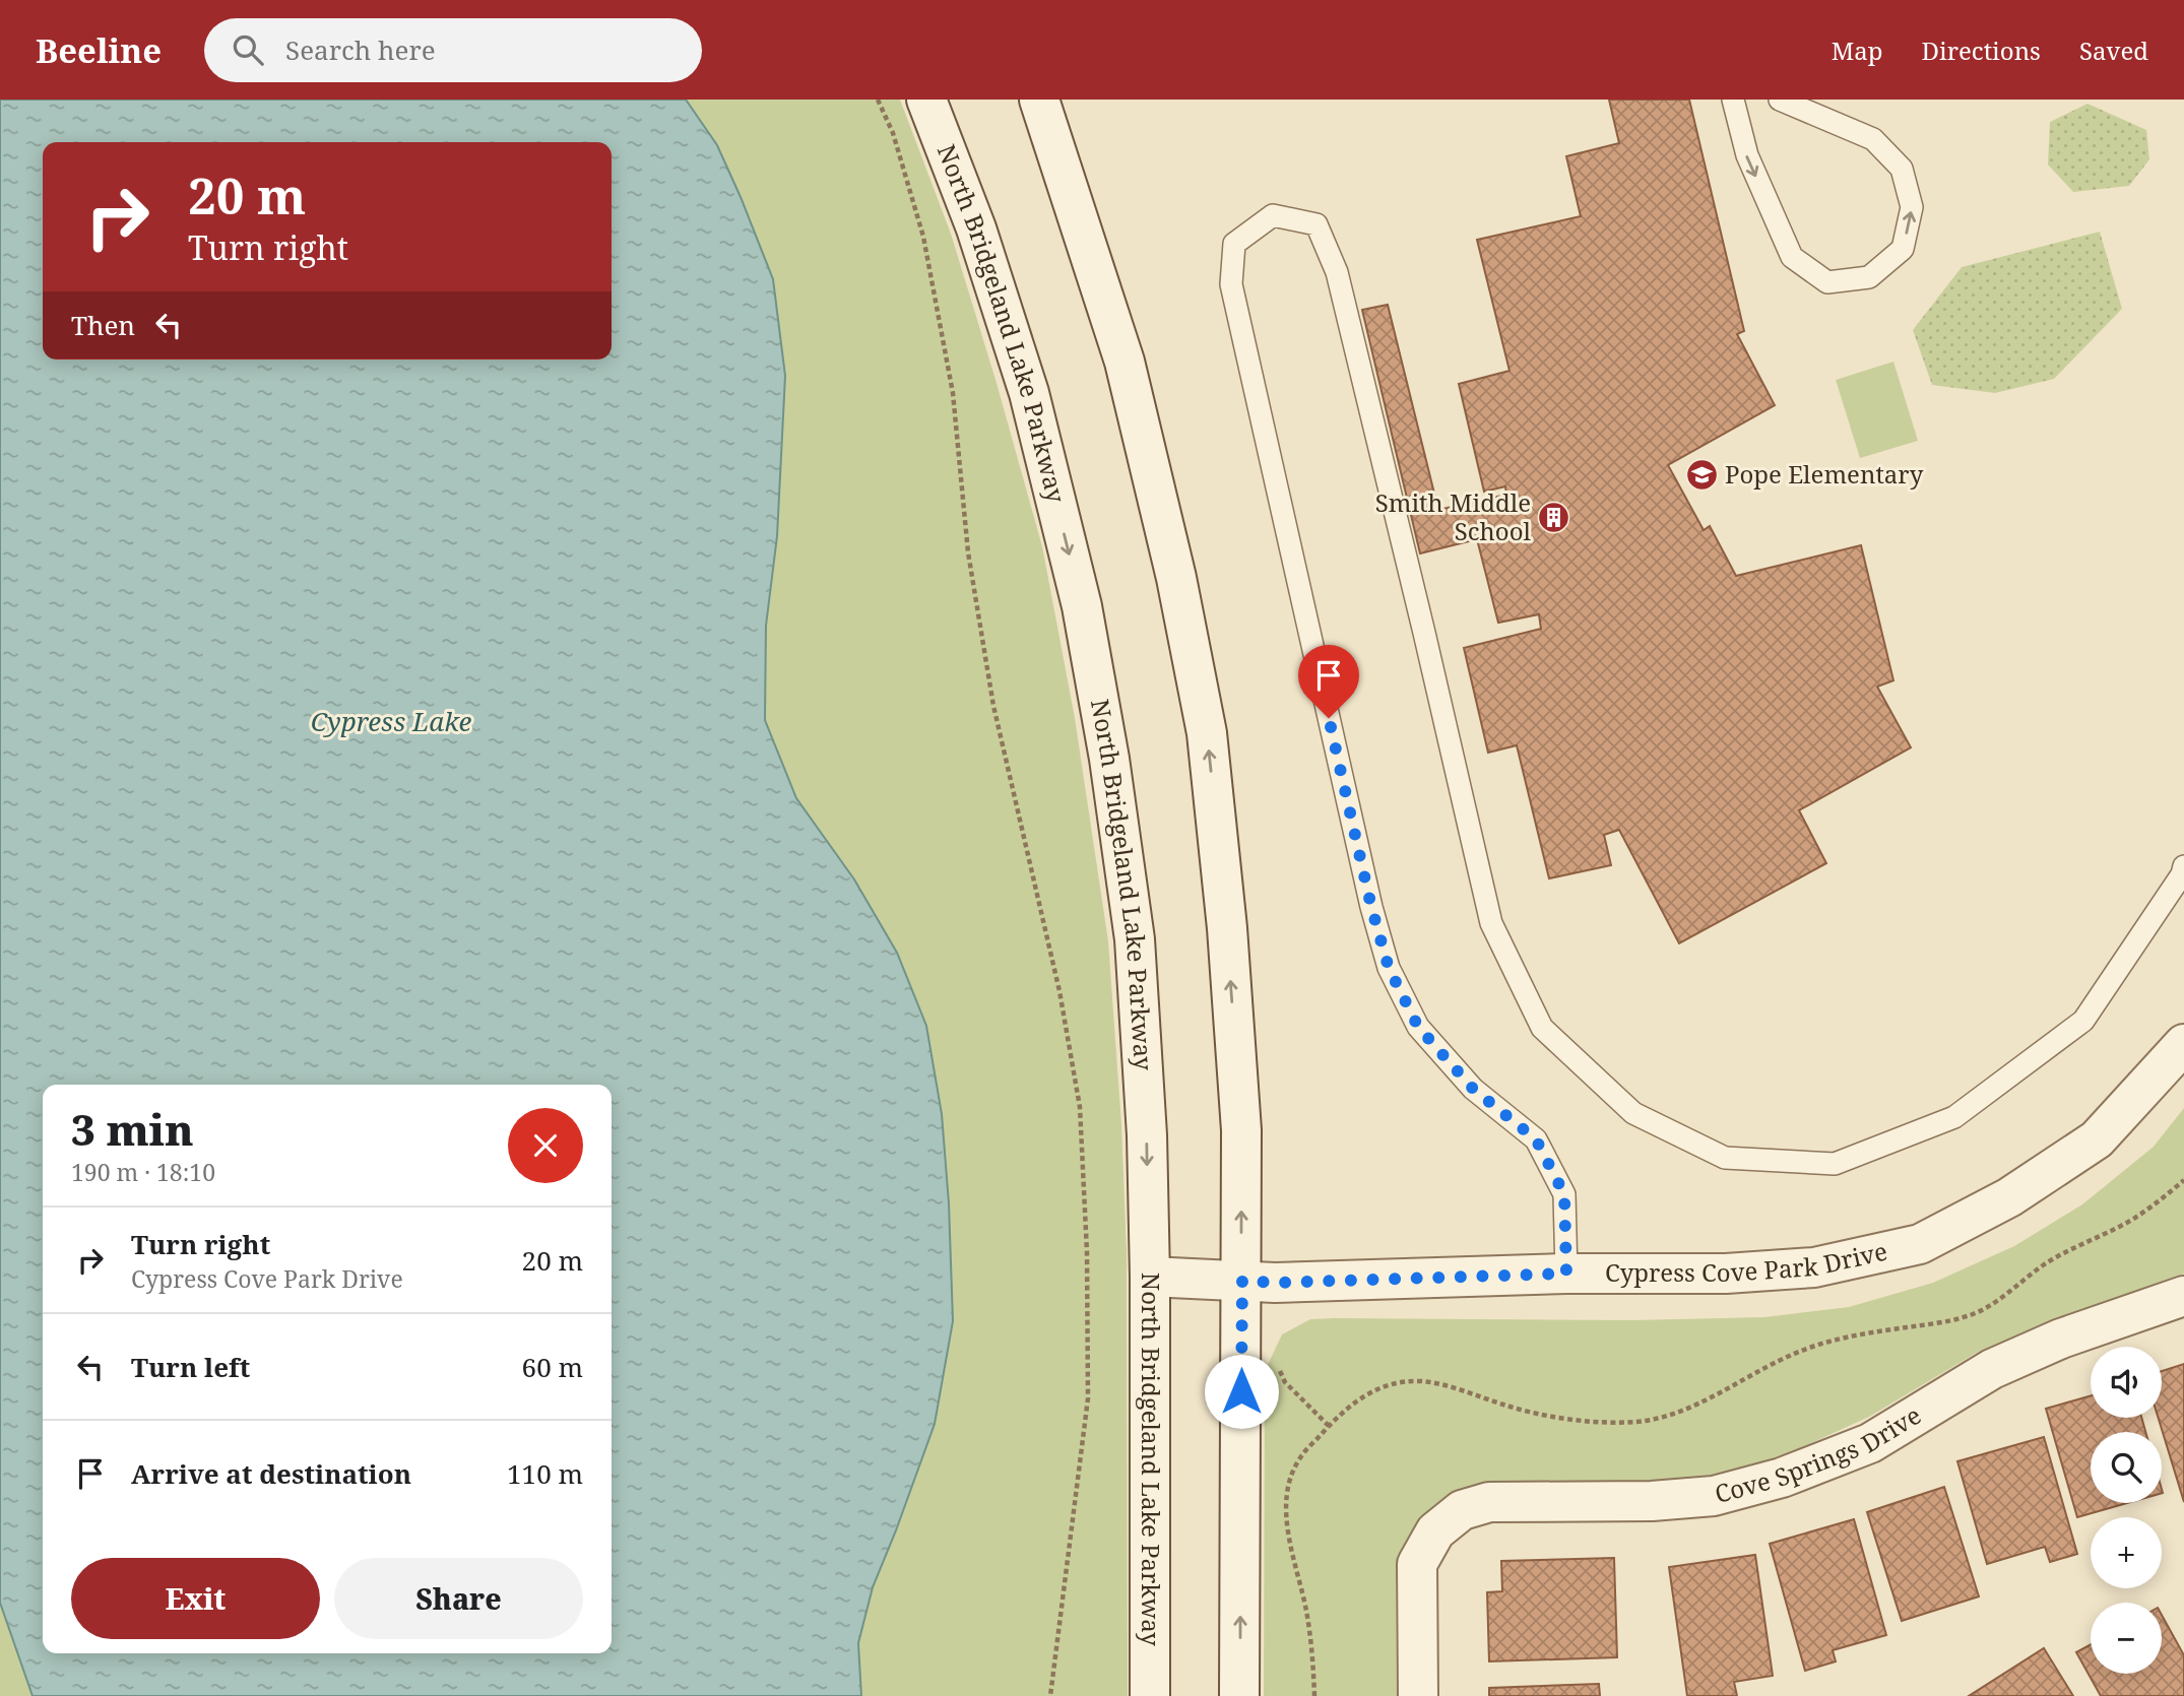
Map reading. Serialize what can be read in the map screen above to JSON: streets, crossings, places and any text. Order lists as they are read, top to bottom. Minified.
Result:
{"streets":{"main road":["North Bridgeland Lake Parkway","Cypress Cove Park Drive","Cove Springs Drive"]},"crossings":[["North Bridgeland Lake Parkway","Cypress Cove Park Drive"]],"water":["Cypress Lake"],"places":{"school or university":["Pope Elementary"],"building":["Smith Middle School"]},"page":{"header":"Beeline","search":"Search here","nav":["Map","Directions","Saved"],"turn":["20 m","Turn right"],"then":"Then","heading":["3 min","190 m · 18:10"],"list":[{"name":"Turn right","note":"Cypress Cove Park Drive","value":"20 m"},{"name":"Turn left","value":"60 m"},{"name":"Arrive at destination","value":"110 m"}],"map_buttons":["+","−"],"buttons":["Exit","Share"]}}
